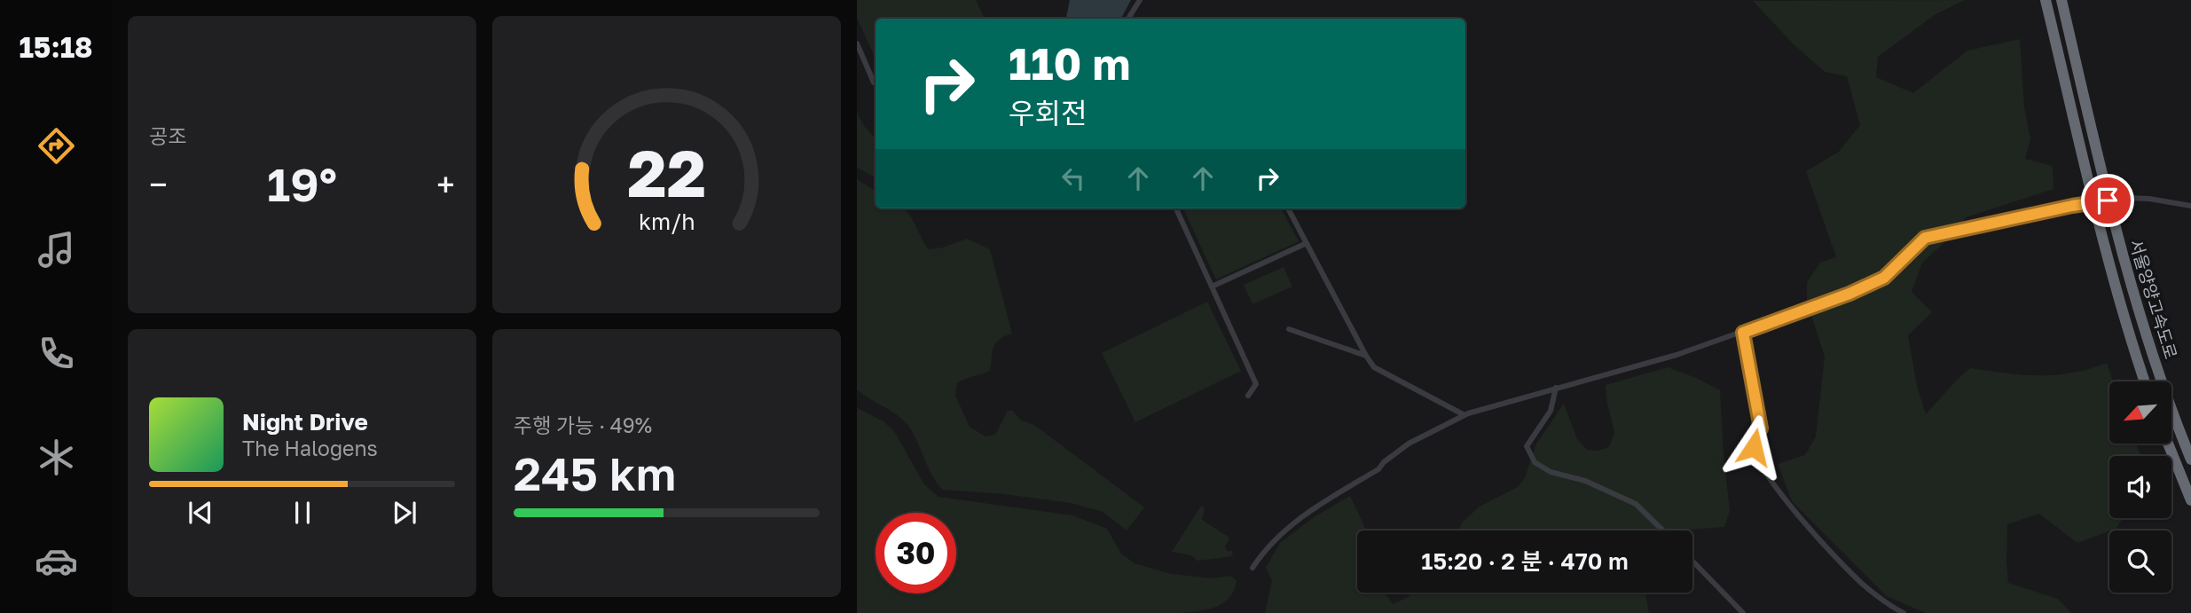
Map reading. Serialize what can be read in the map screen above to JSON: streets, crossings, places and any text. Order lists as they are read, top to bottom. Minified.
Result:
{"streets":{"highway":["서울양양고속도로"]},"north":"bottom left","page":{"tabs":"15:18","tile":["공조",["주행 가능 · 49%","245 km"]],"turn":["110 m","우회전"],"heat":["−","19°","+"],"song":["Night Drive","The Halogens"],"limit":"30","trip":"15:20 · 2 분 · 470 m","gauge":["22","km/h"]}}
